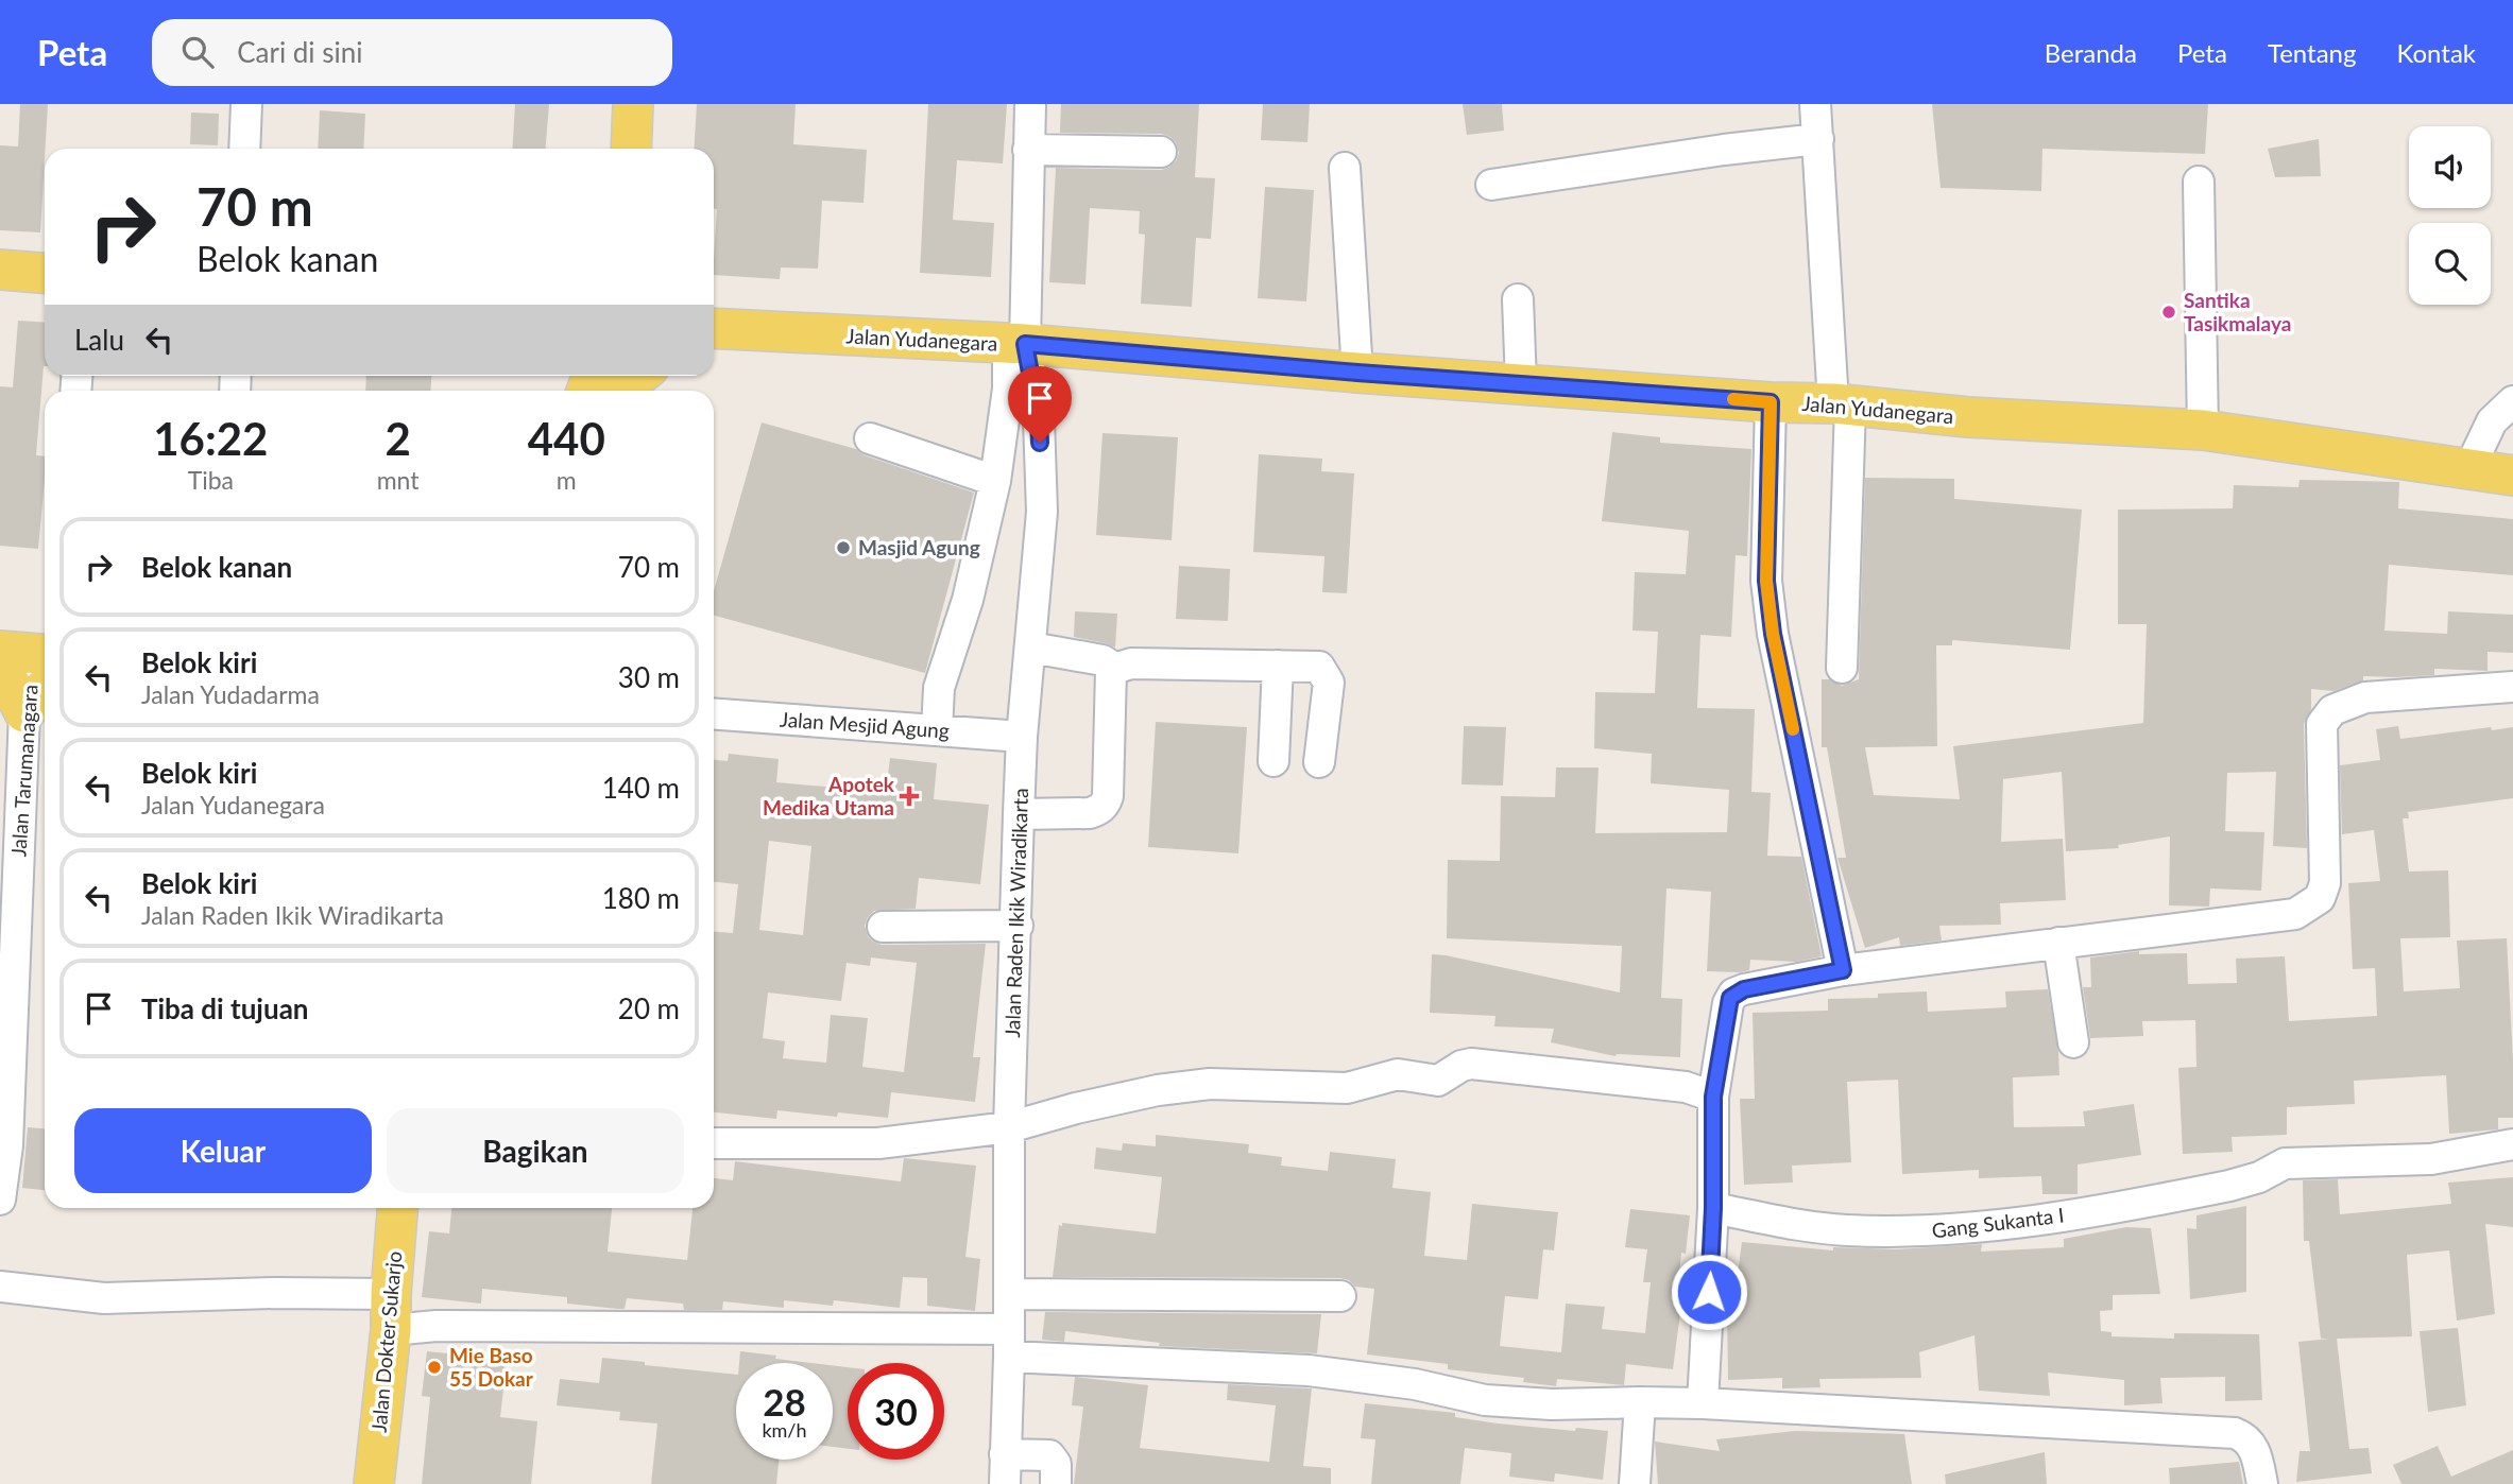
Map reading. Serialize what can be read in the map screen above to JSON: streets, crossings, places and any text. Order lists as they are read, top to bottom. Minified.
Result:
{"streets":{"main road":["Jalan Yudanegara","Jalan Dokter Sukarjo"],"street":["Jalan Mesjid Agung","Jalan Tarumanagara","Jalan Raden Ikik Wiradikarta","Gang Sukanta I"]},"crossings":[["Jalan Yudanegara","Jalan Raden Ikik Wiradikarta"],["Jalan Mesjid Agung","Jalan Raden Ikik Wiradikarta"]],"places":{"other":["Santika Tasikmalaya","Masjid Agung","Mie Baso 55 Dokar"],"health":["Apotek Medika Utama"]},"page":{"header":"Peta","search":"Cari di sini","nav":["Beranda","Peta","Tentang","Kontak"],"turn":["70 m","Belok kanan"],"then":"Lalu","eta":["16:22","Tiba","2","mnt","440","m"],"list":[{"name":"Belok kanan","value":"70 m"},{"name":"Belok kiri","note":"Jalan Yudadarma","value":"30 m"},{"name":"Belok kiri","note":"Jalan Yudanegara","value":"140 m"},{"name":"Belok kiri","note":"Jalan Raden Ikik Wiradikarta","value":"180 m"},{"name":"Tiba di tujuan","value":"20 m"}],"buttons":["Keluar","Bagikan"],"speed":"28 km/h","limit":"30"}}
